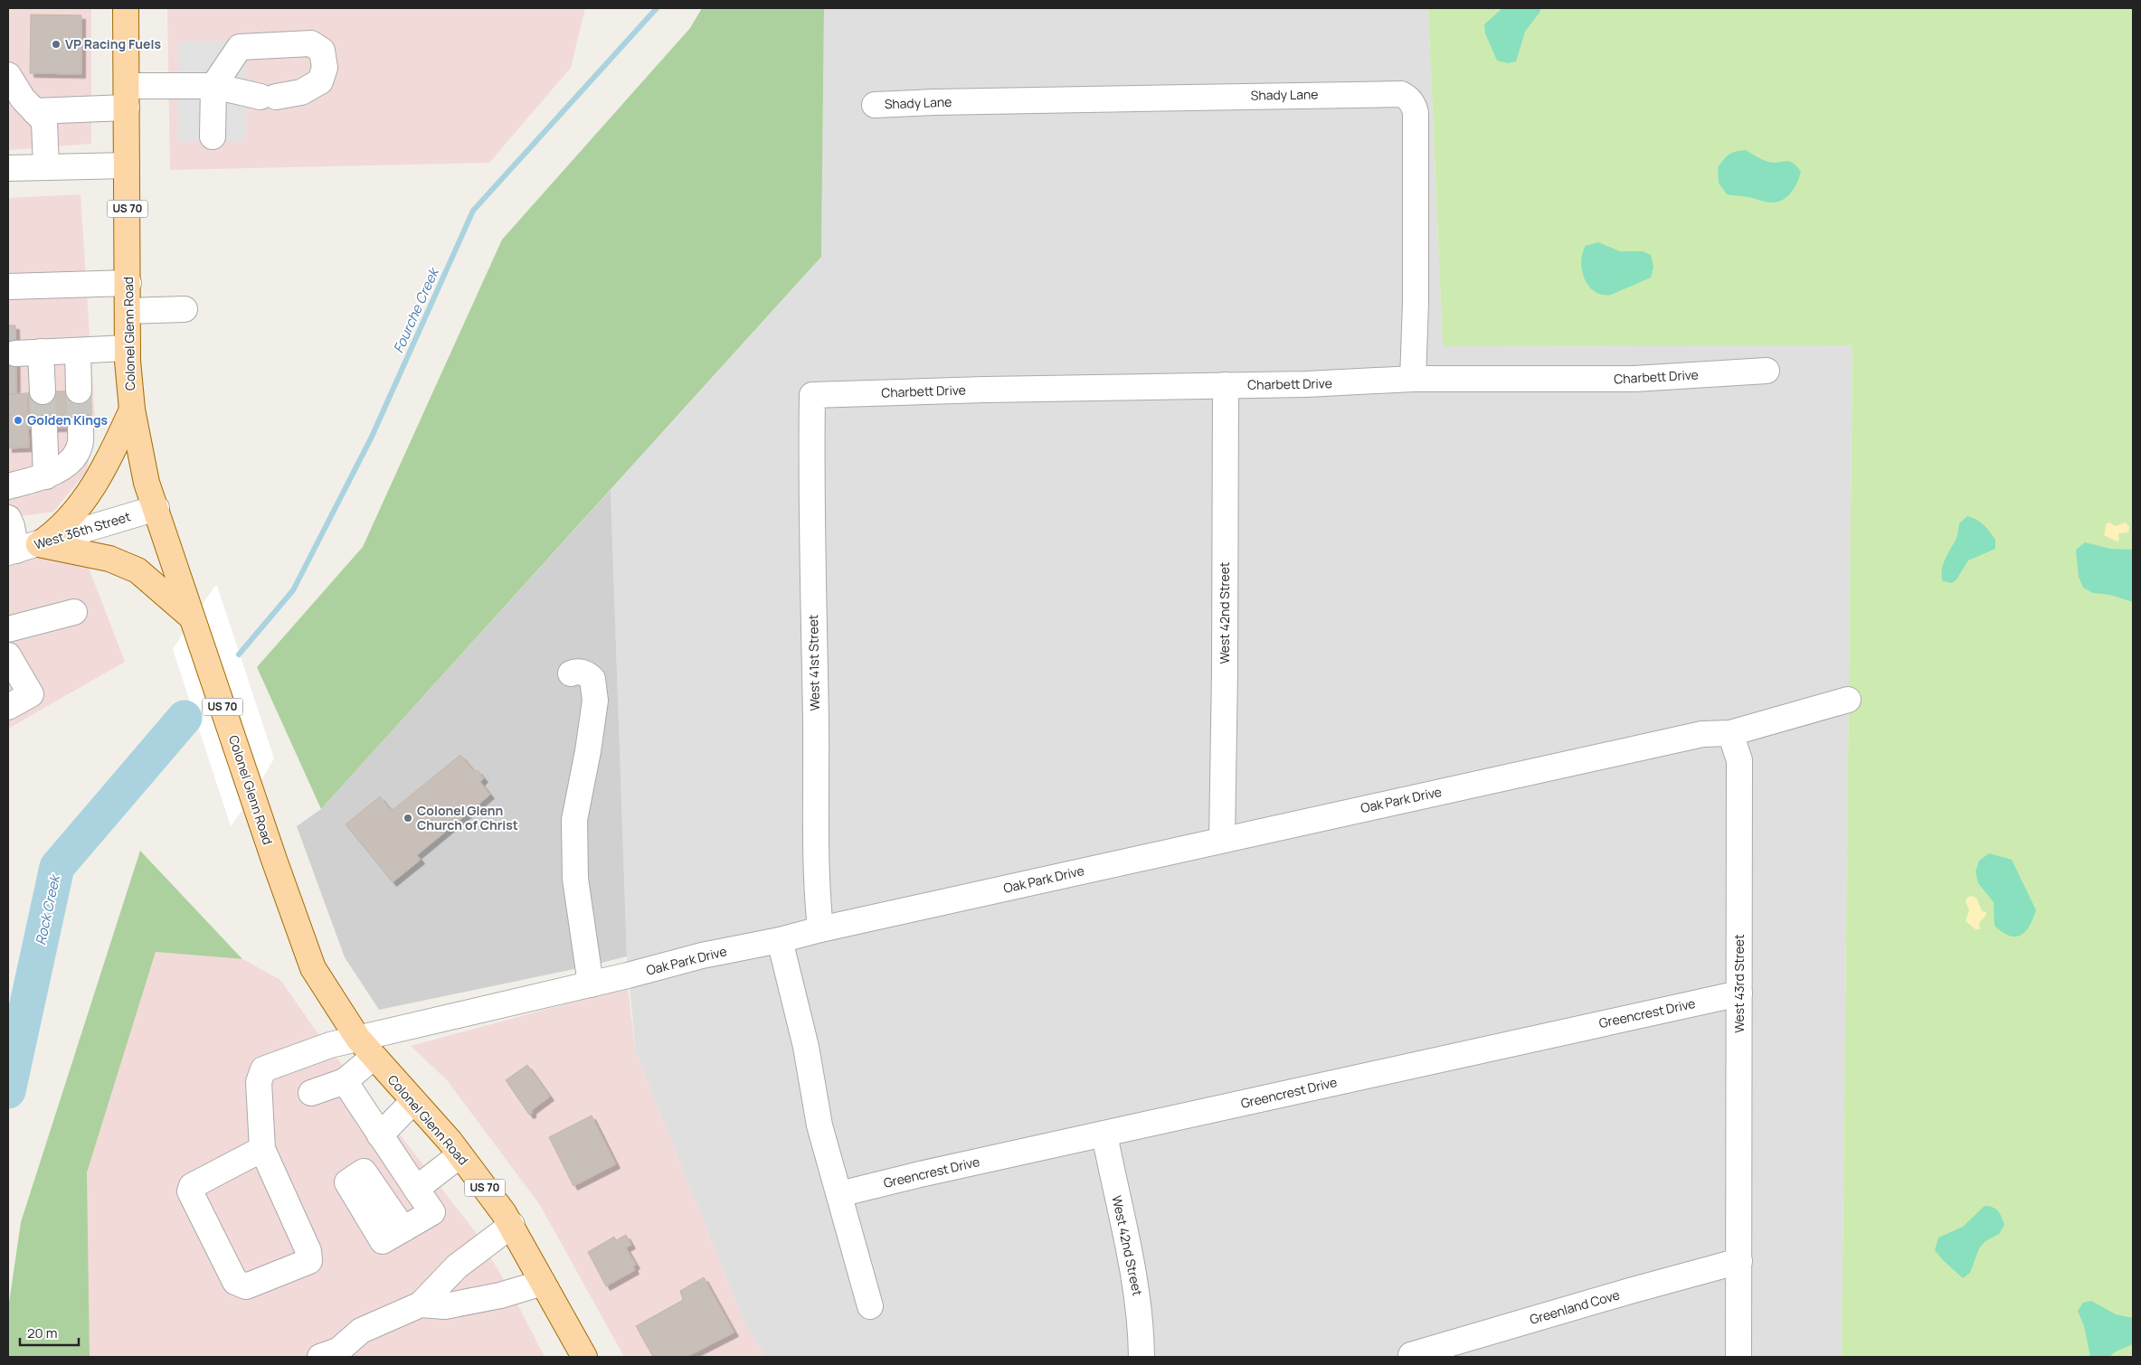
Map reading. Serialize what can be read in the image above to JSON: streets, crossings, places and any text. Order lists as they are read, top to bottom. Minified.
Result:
{"streets":{"main road":["US 70","Colonel Glenn Road"],"street":["Shady Lane","Charbett Drive","West 36th Street","West 42nd Street","West 41st Street","Oak Park Drive","West 43rd Street","Greencrest Drive","Greenland Cove"]},"crossings":[["Shady Lane","Charbett Drive"],["Colonel Glenn Road","West 36th Street"],["Colonel Glenn Road","Oak Park Drive"],["Charbett Drive","West 42nd Street"],["Charbett Drive","West 41st Street"],["West 42nd Street","Oak Park Drive"],["West 42nd Street","Greencrest Drive"],["West 41st Street","Oak Park Drive"],["Oak Park Drive","West 43rd Street"],["West 43rd Street","Greencrest Drive"],["West 43rd Street","Greenland Cove"]],"water":["Fourche Creek","Rock Creek"],"places":["VP Racing Fuels","Golden Kings","Colonel Glenn Church of Christ"],"scale_bar":"20 m"}
